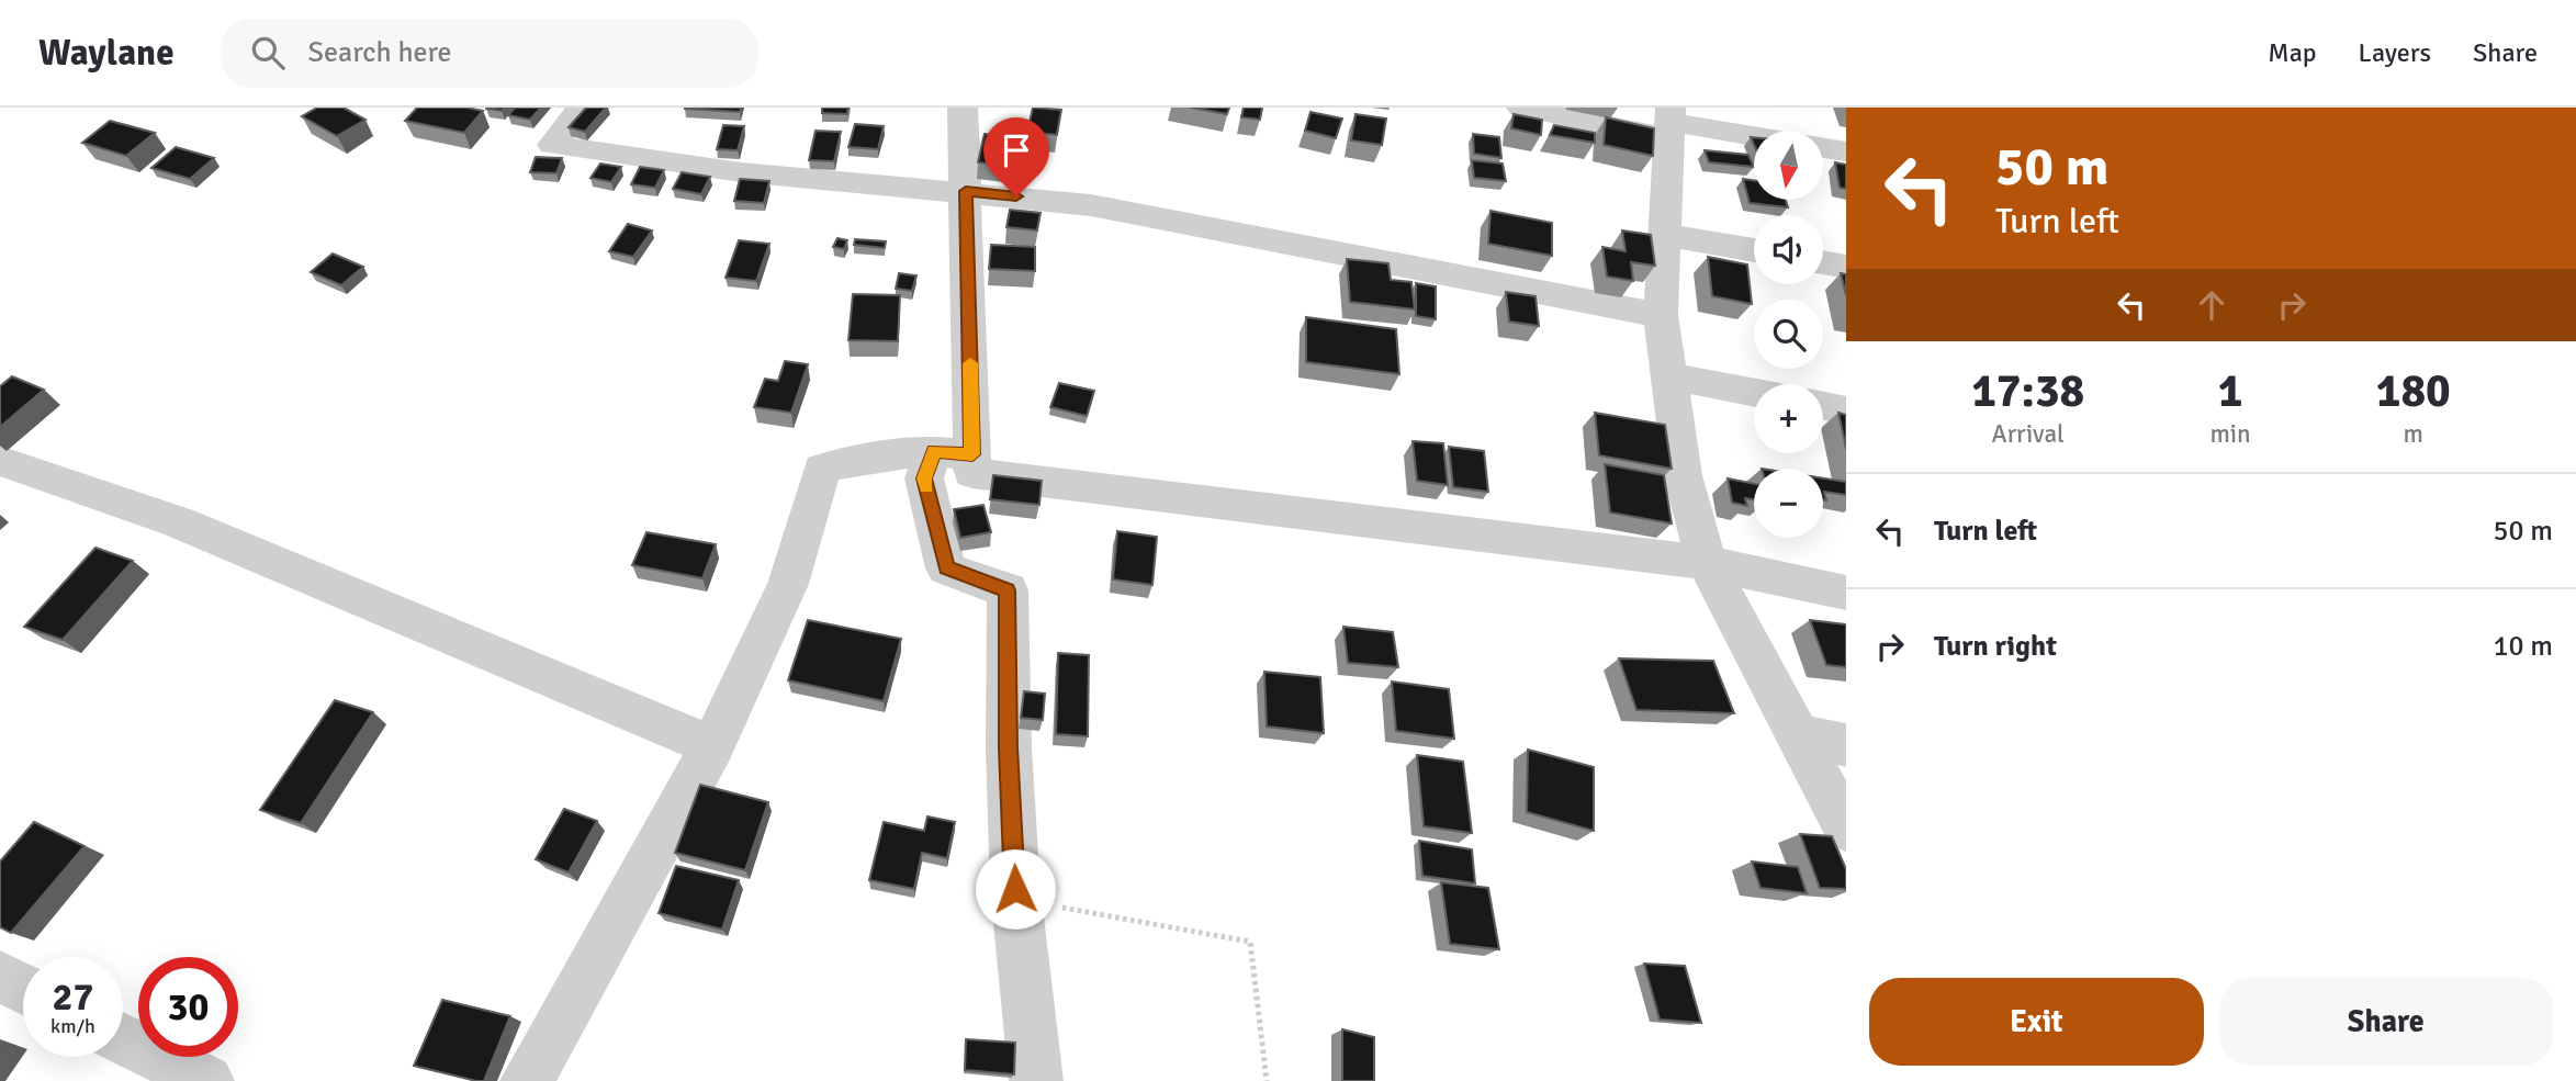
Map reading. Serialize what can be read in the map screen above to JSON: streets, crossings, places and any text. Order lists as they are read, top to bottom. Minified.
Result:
{"north":"bottom","page":{"header":"Waylane","search":"Search here","nav":["Map","Layers","Share"],"turn":["50 m","Turn left"],"map_buttons":["+","−"],"eta":["17:38","Arrival","1","min","180","m"],"list":[{"name":"Turn left","value":"50 m"},{"name":"Turn right","value":"10 m"}],"speed":"27 km/h","limit":"30","buttons":["Exit","Share"]}}
